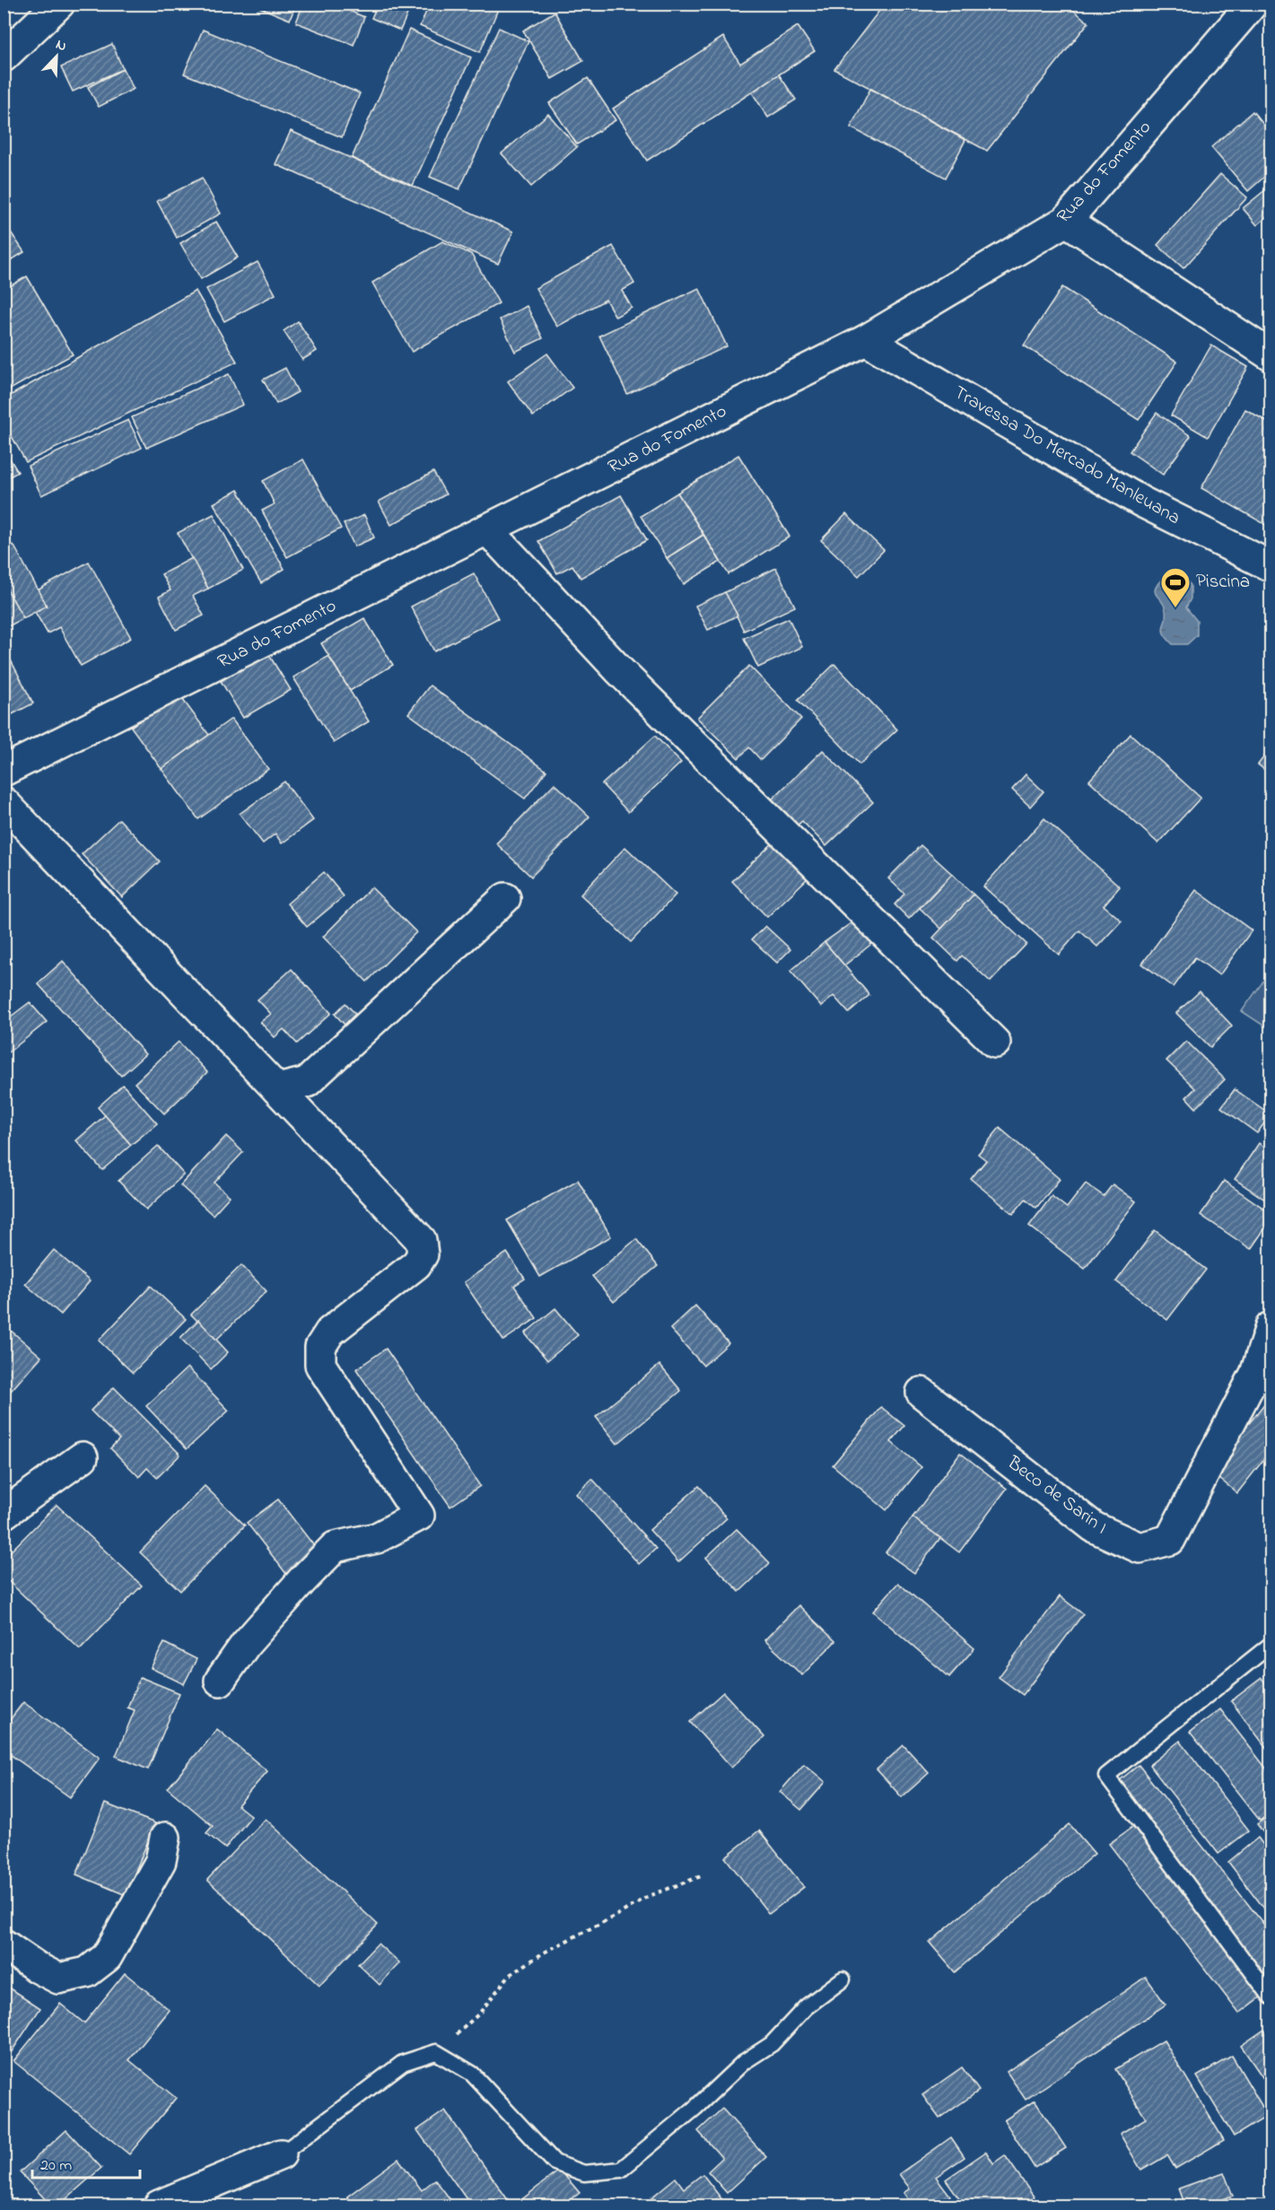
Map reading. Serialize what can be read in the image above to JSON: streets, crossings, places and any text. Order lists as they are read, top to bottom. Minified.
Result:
{"streets":{"street":["Rua do Fomento","Travessa Do Mercado Manleuana","Beco de Sarin I"]},"crossings":[["Rua do Fomento","Travessa Do Mercado Manleuana"]],"places":{"sports":["Piscina"]},"scale_bar":"20 m","north":"top right"}
